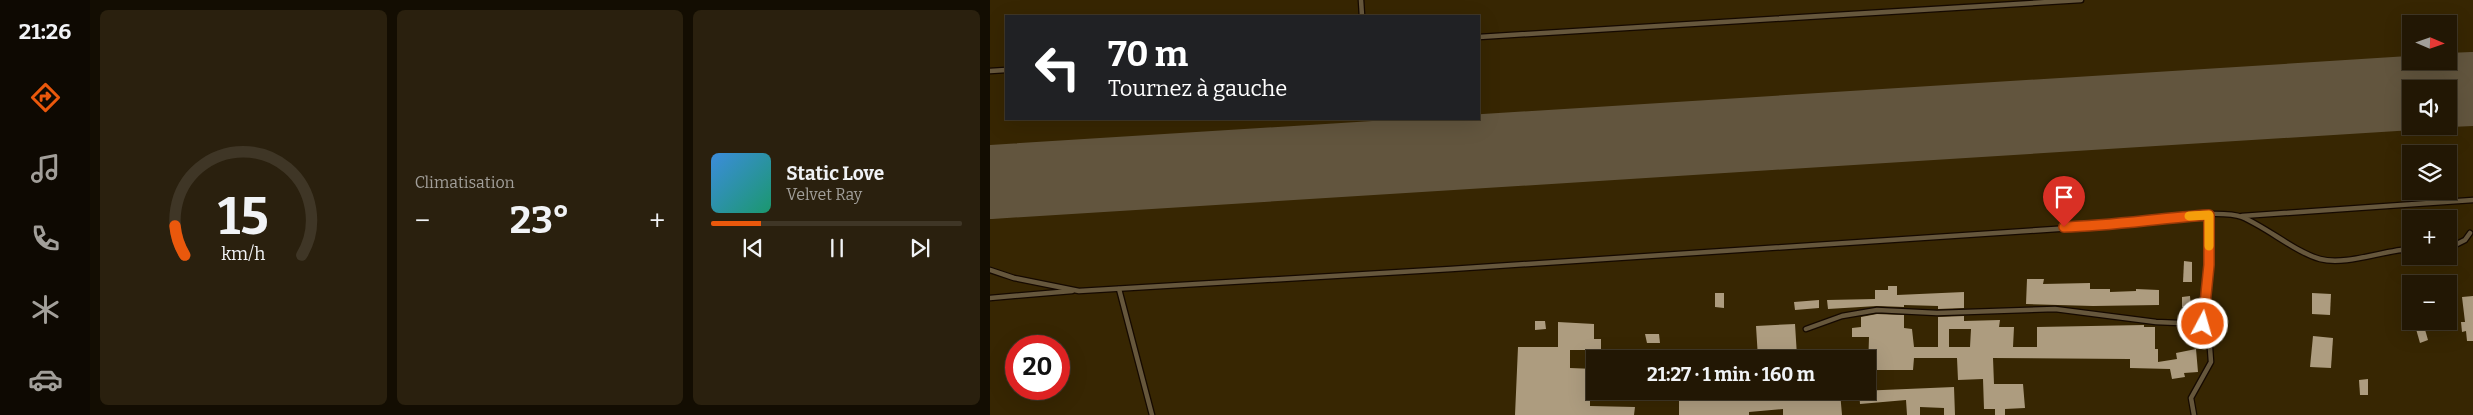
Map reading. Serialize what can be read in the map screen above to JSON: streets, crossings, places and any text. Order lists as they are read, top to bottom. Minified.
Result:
{"north":"right","page":{"tabs":"21:26","tile":"Climatisation","map_buttons":["+","−"],"turn":["70 m","Tournez à gauche"],"song":["Static Love","Velvet Ray"],"heat":["−","23°","+"],"limit":"20","trip":"21:27 · 1 min · 160 m","gauge":["15","km/h"]}}
